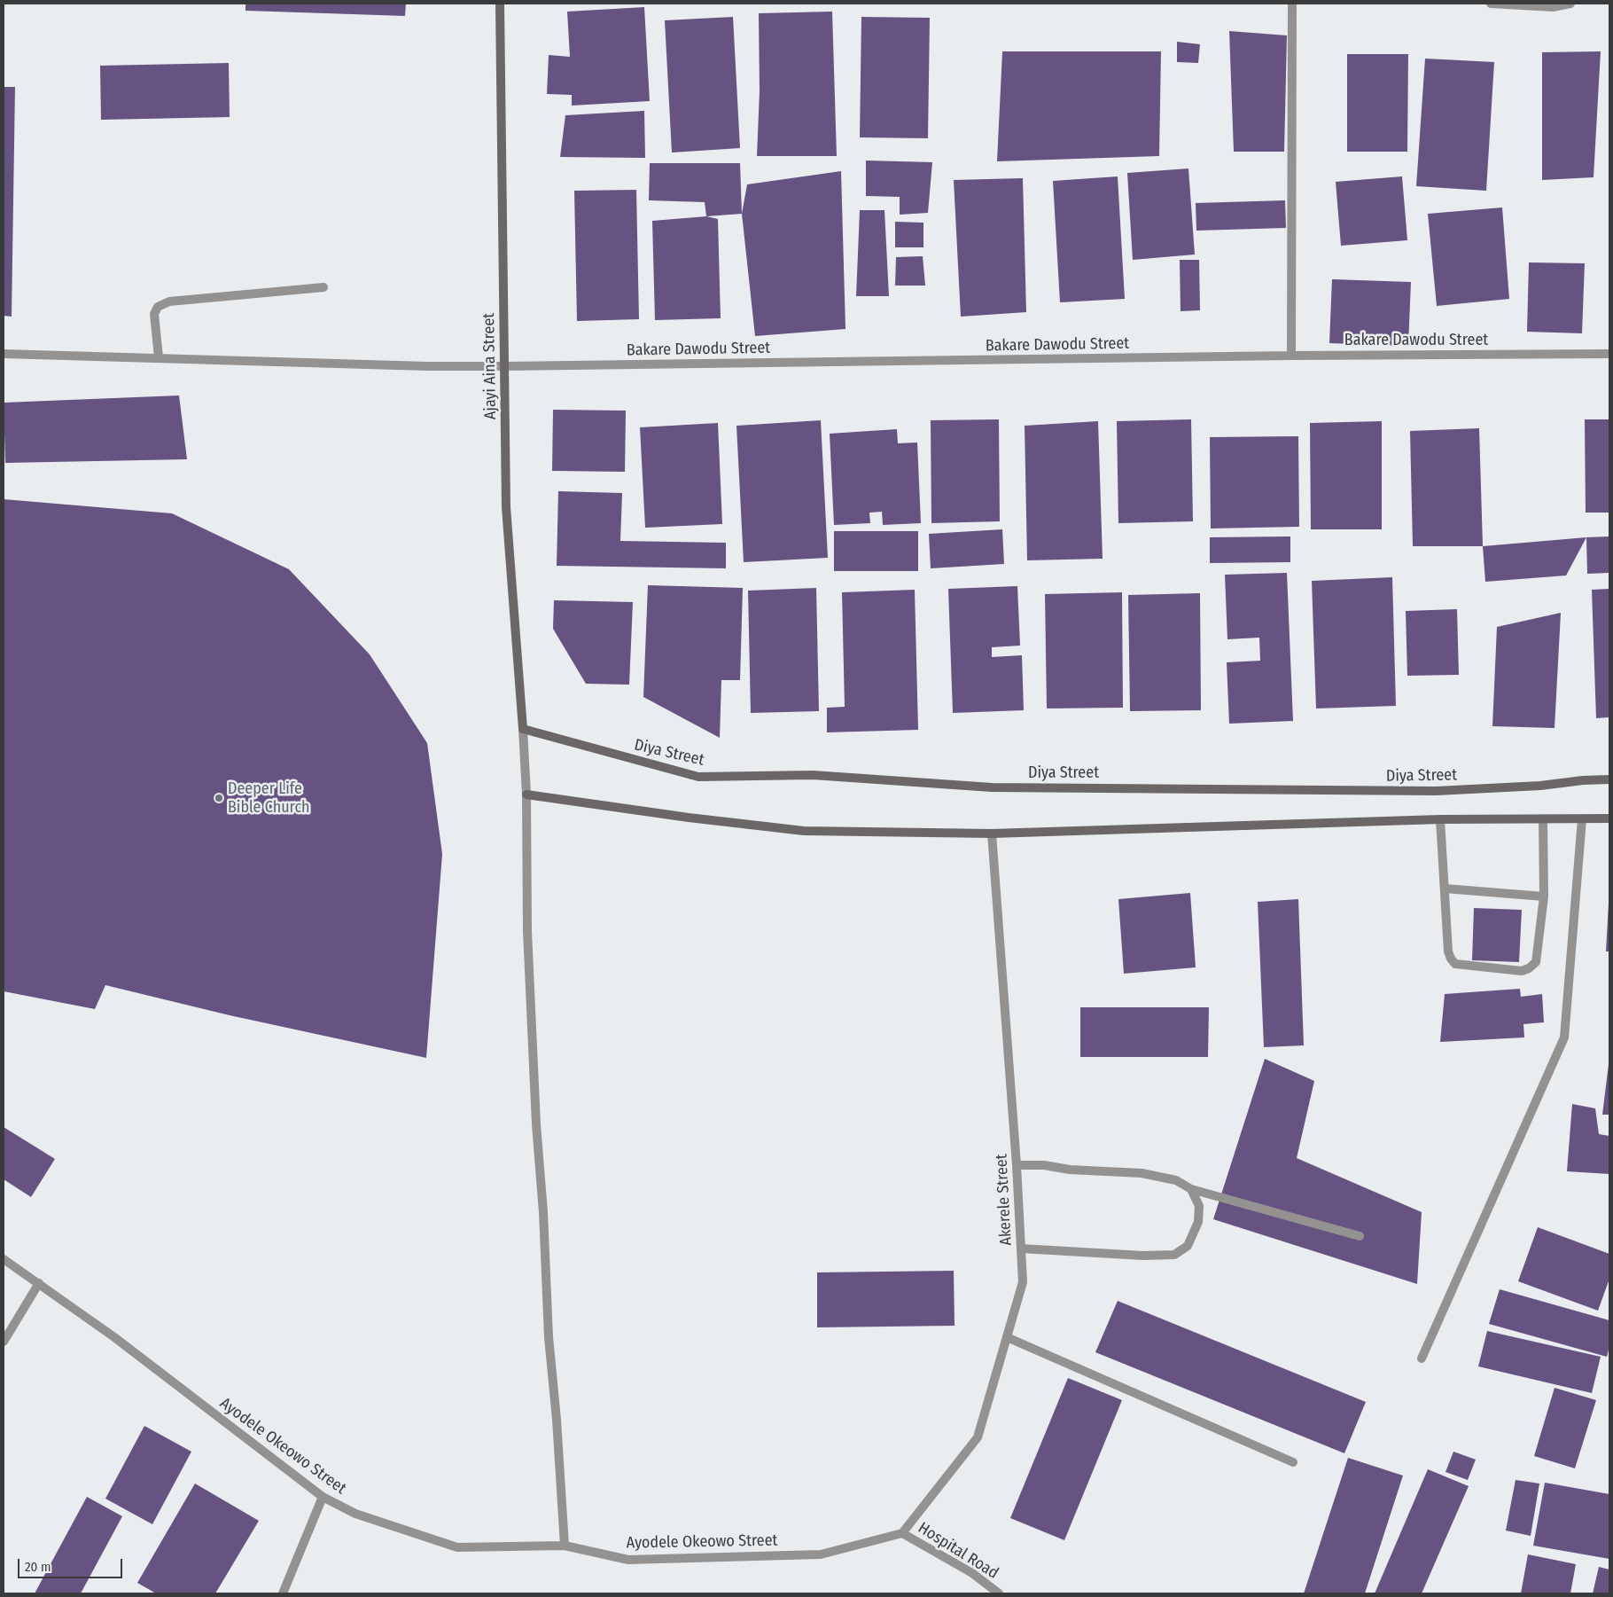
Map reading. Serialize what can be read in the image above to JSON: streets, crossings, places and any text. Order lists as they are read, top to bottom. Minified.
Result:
{"streets":{"main road":["Ajayi Aina Street","Diya Street"],"street":["Bakare Dawodu Street","Akerele Street","Ayodele Okeowo Street","Hospital Road"]},"crossings":[["Bakare Dawodu Street","Ajayi Aina Street"],["Ajayi Aina Street","Diya Street"],["Akerele Street","Ayodele Okeowo Street"],["Akerele Street","Hospital Road"],["Ayodele Okeowo Street","Hospital Road"]],"places":["Deeper Life Bible Church"],"scale_bar":"20 m"}
